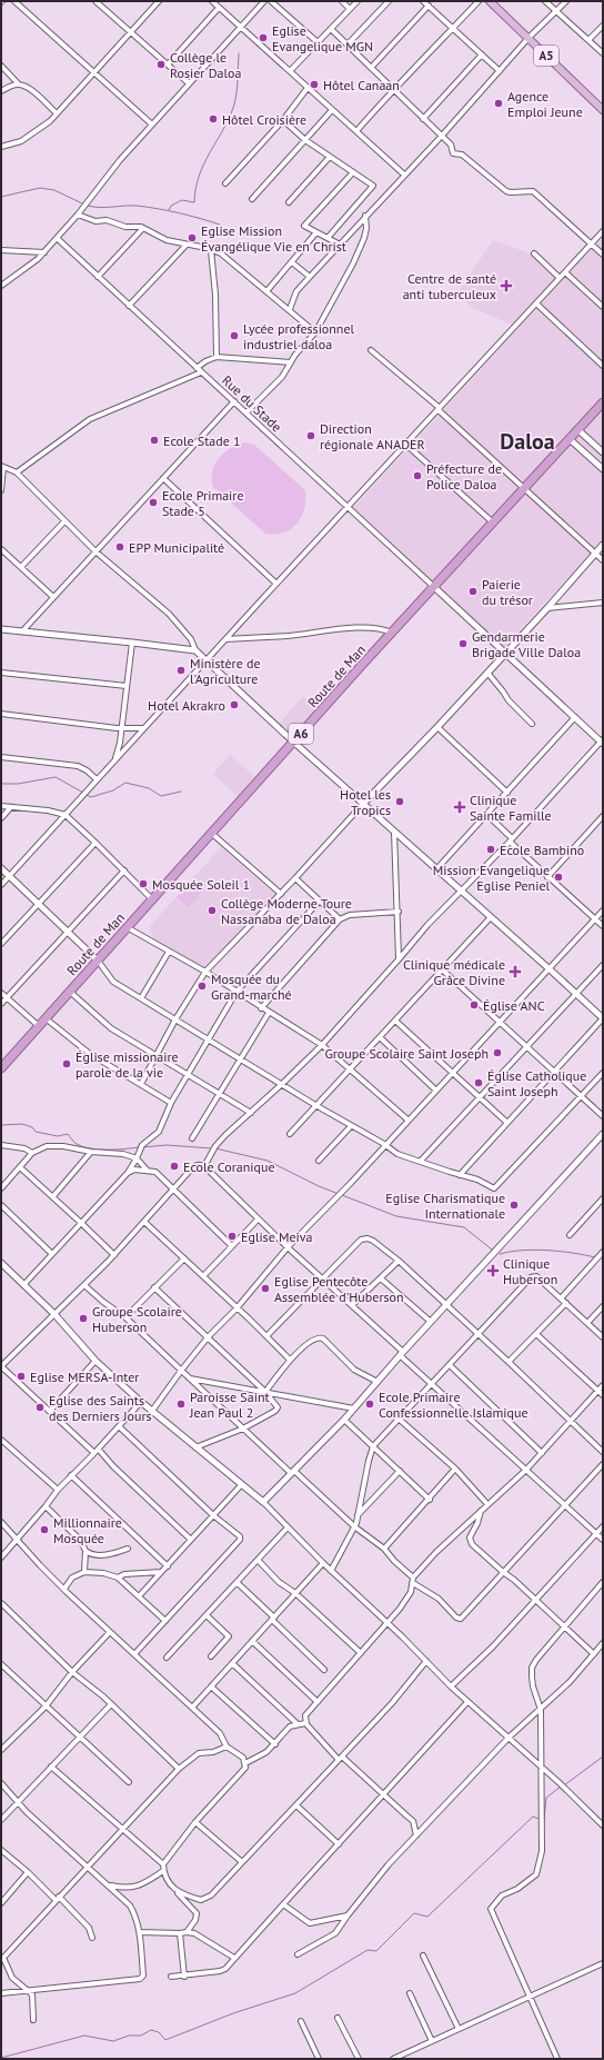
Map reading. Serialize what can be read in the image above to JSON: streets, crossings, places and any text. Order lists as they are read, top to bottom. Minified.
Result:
{"streets":{"highway":["Route de Man","A6"],"main road":["A5"],"street":["Rue du Stade"]},"crossings":[["Rue du Stade","Route de Man"]],"districts":["Daloa"],"places":{"other":["Eglise Evangelique MGN","Collège le Rosier Daloa","Hôtel Canaan","Agence Emploi Jeune","Hôtel Croisière","Eglise Mission Évangélique Vie en Christ","Lycée professionnel industriel daloa","Direction régionale ANADER","Ecole Stade 1","Préfecture de Police Daloa","Ecole Primaire Stade 5","EPP Municipalité","Paierie du trésor","Gendarmerie Brigade Ville Daloa","Ministère de l'Agriculture","Hotel Akrakro","Hotel les Tropics","Ecole Bambino","Mission Evangelique Eglise Peniel","Mosquée Soleil 1","Collège Moderne Toure Nassanaba de Daloa","Mosquée du Grand-marché","Église ANC","Groupe Scolaire Saint Joseph","Église missionaire parole de la vie","Église Catholique Saint Joseph","Ecole Coranique","Eglise Charismatique Internationale","Eglise Meiva","Eglise Pentecôte Assemblée d'Huberson","Groupe Scolaire Huberson","Eglise MERSA-Inter","Paroisse Saint Jean Paul 2","Ecole Primaire Confessionnelle Islamique","Eglise des Saints des Derniers Jours","Millionnaire Mosquée"],"health":["Centre de santé anti tuberculeux","Clinique Sainte Famille","Clinique médicale Grâce Divine","Clinique Huberson"]}}
